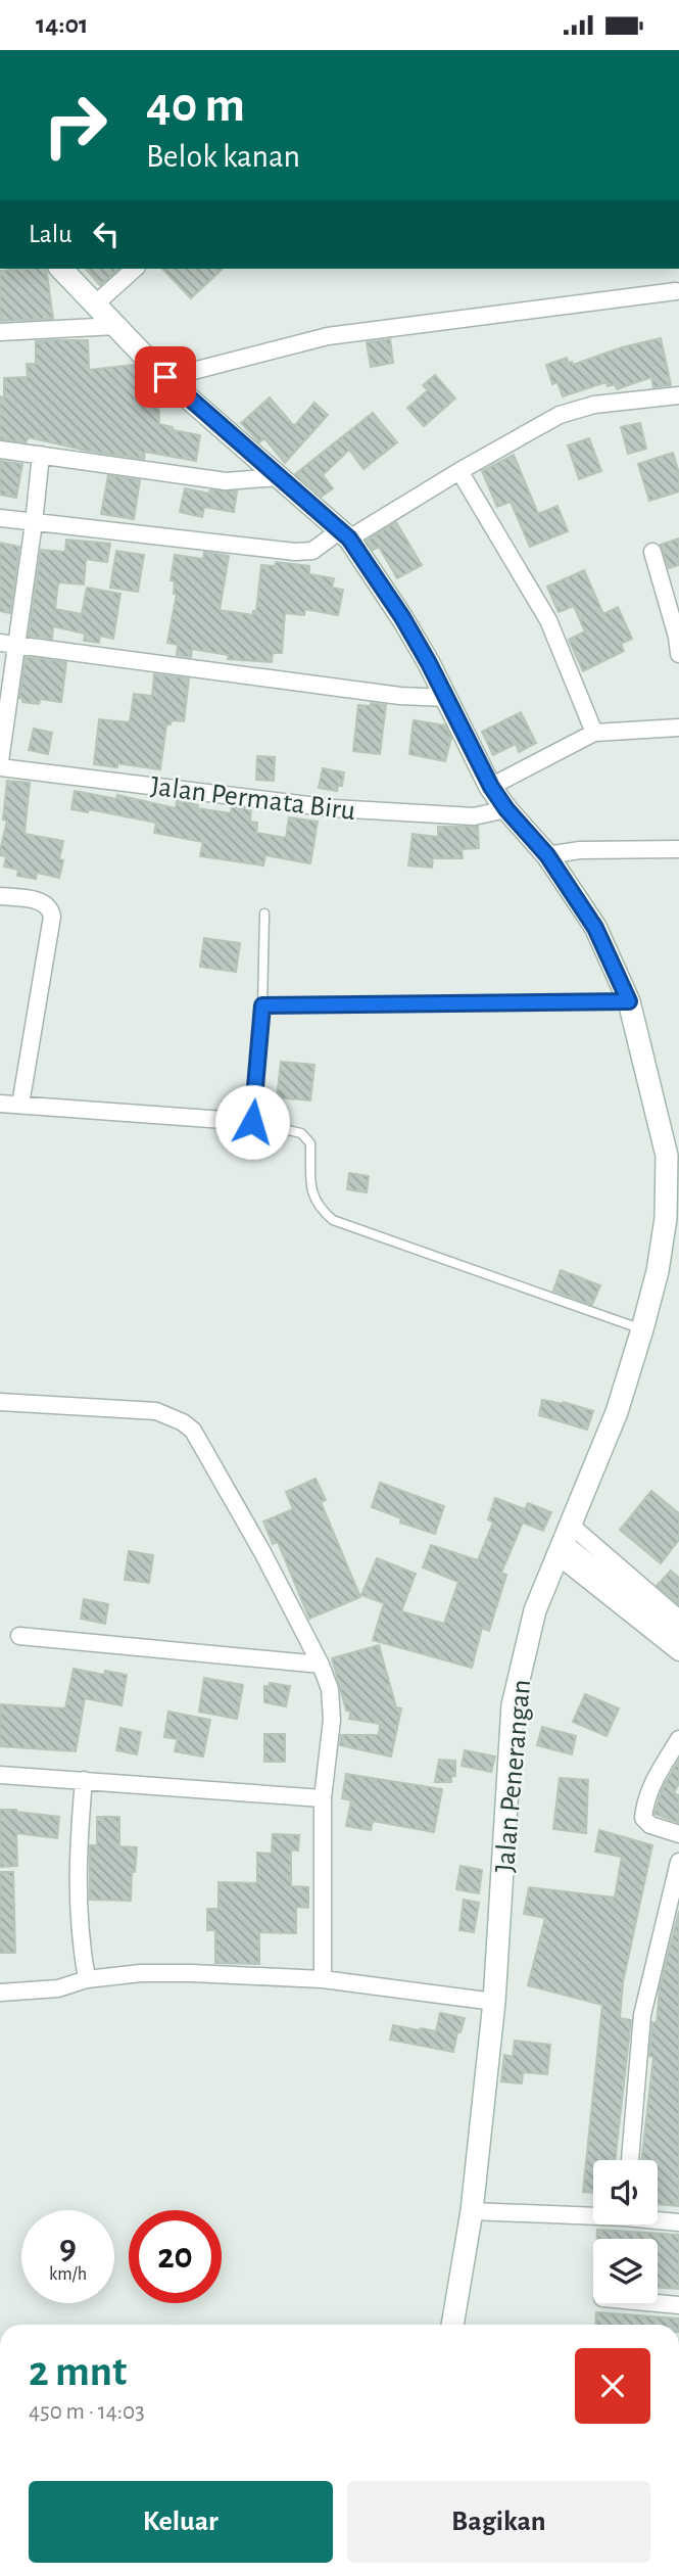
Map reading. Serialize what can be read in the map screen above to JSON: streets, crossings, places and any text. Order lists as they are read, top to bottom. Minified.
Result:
{"streets":{"street":["Jalan Permata Biru","Jalan Penerangan"]},"crossings":[["Jalan Permata Biru","Jalan Penerangan"]],"page":{"status":"14:01","turn":["40 m","Belok kanan"],"then":"Lalu","speed":"9 km/h","limit":"20","heading":["2 mnt","450 m · 14:03"],"buttons":["Keluar","Bagikan"]}}
